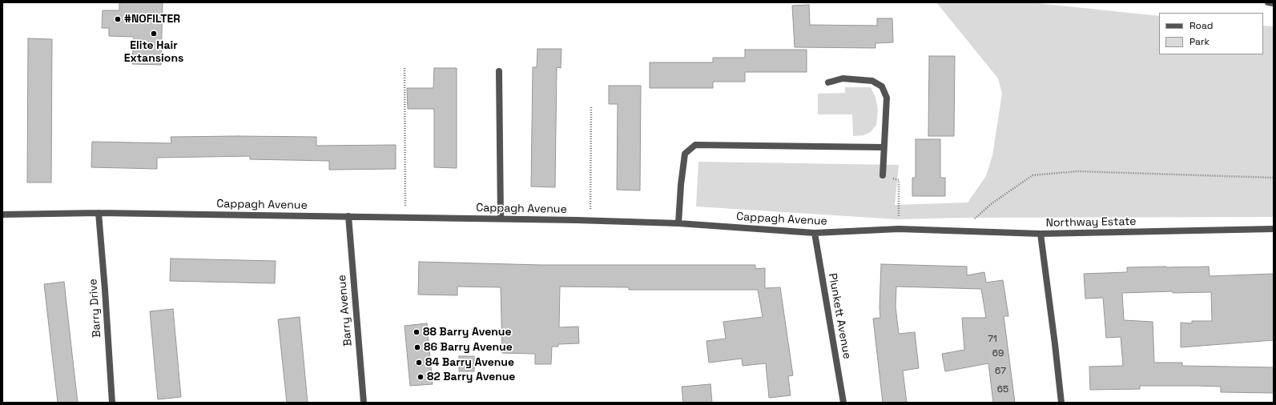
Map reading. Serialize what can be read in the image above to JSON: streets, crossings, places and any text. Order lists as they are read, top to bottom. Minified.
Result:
{"streets":{"street":["Cappagh Avenue","Northway Estate","Barry Drive","Barry Avenue","Plunkett Avenue"]},"crossings":[["Cappagh Avenue","Northway Estate"],["Cappagh Avenue","Barry Drive"],["Cappagh Avenue","Barry Avenue"],["Cappagh Avenue","Plunkett Avenue"]],"places":["#NOFILTER","Elite Hair Extansions","88 Barry Avenue","86 Barry Avenue","84 Barry Avenue","82 Barry Avenue"],"house_numbers":["71","69","67","65"],"legend":["Road","Park"]}
